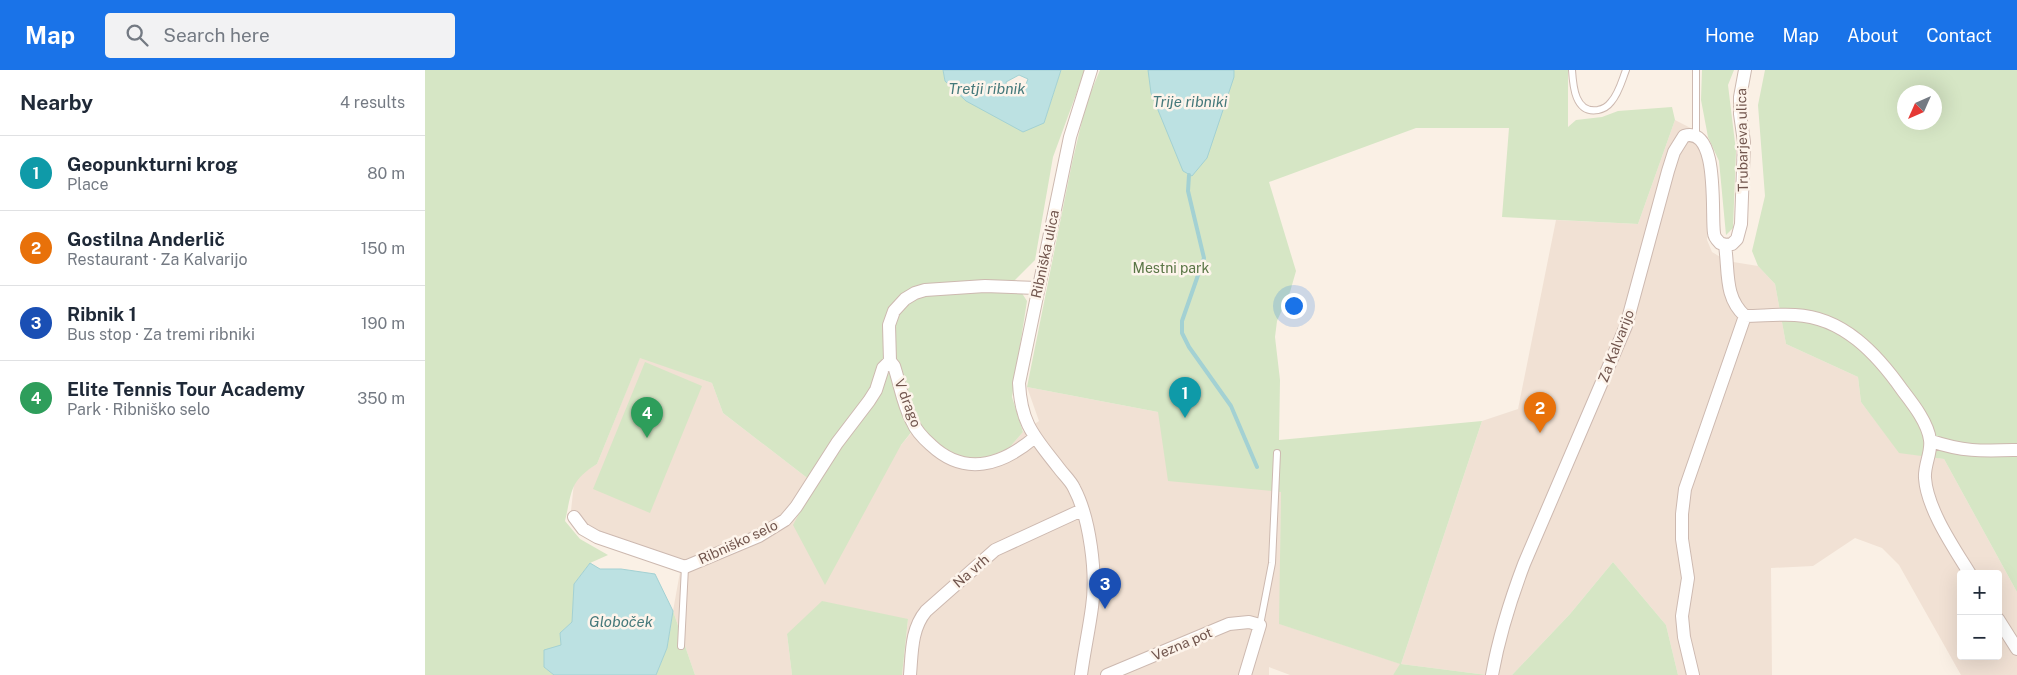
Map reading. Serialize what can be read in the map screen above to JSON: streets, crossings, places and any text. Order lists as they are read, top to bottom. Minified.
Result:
{"streets":{"street":["Trubarjeva ulica","Ribniška ulica","Za Kalvarijo","V drago","Ribniško selo","Na vrh","Vezna pot"]},"crossings":[["Ribniška ulica","V drago"],["Ribniška ulica","Na vrh"],["V drago","Ribniško selo"]],"water":["Tretji ribnik","Trije ribniki","Globoček"],"parks":["Mestni park"],"north":"bottom left","page":{"header":"Map","search":"Search here","nav":["Home","Map","About","Contact"],"heading":["Nearby","4 results"],"list":[{"mark":"1","name":"Geopunkturni krog","note":"Place","value":"80 m"},{"mark":"2","name":"Gostilna Anderlič","note":"Restaurant · Za Kalvarijo","value":"150 m"},{"mark":"3","name":"Ribnik 1","note":"Bus stop · Za tremi ribniki","value":"190 m"},{"mark":"4","name":"Elite Tennis Tour Academy","note":"Park · Ribniško selo","value":"350 m"}],"pins":["1","2","4","3"],"map_buttons":["+","−"]}}
